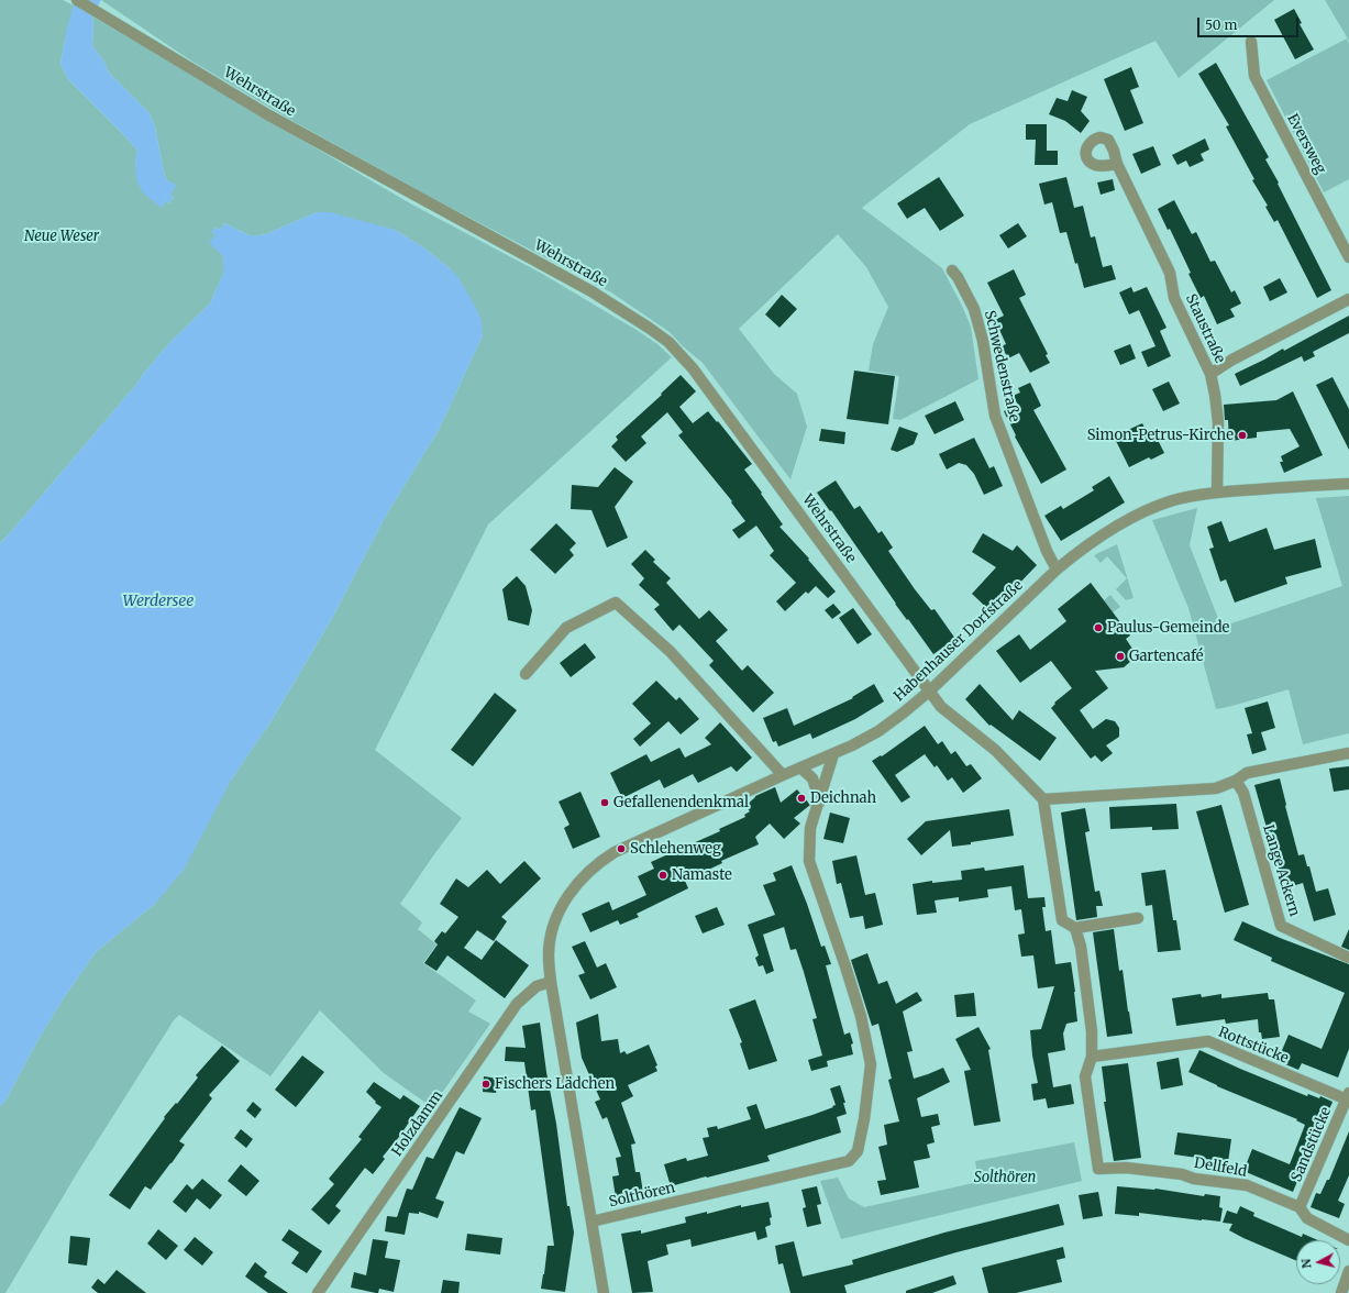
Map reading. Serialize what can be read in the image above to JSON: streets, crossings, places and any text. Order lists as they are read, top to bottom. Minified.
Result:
{"streets":{"street":["Wehrstraße","Eversweg","Staustraße","Schwedenstraße","Habenhauser Dorfstraße","Lange Ackern","Rottstücke","Holzdamm","Sandstücke","Dellfeld","Solthören"]},"crossings":[["Wehrstraße","Habenhauser Dorfstraße"],["Staustraße","Habenhauser Dorfstraße"],["Schwedenstraße","Habenhauser Dorfstraße"],["Habenhauser Dorfstraße","Holzdamm"],["Habenhauser Dorfstraße","Solthören"],["Rottstücke","Sandstücke"],["Rottstücke","Dellfeld"],["Sandstücke","Dellfeld"]],"water":["Werdersee"],"parks":["Neue Weser","Solthören"],"places":["Simon-Petrus-Kirche","Paulus-Gemeinde","Gartencafé","Deichnah","Gefallenendenkmal","Schlehenweg","Namaste","Fischers Lädchen"],"scale_bar":"50 m","north":"left"}
